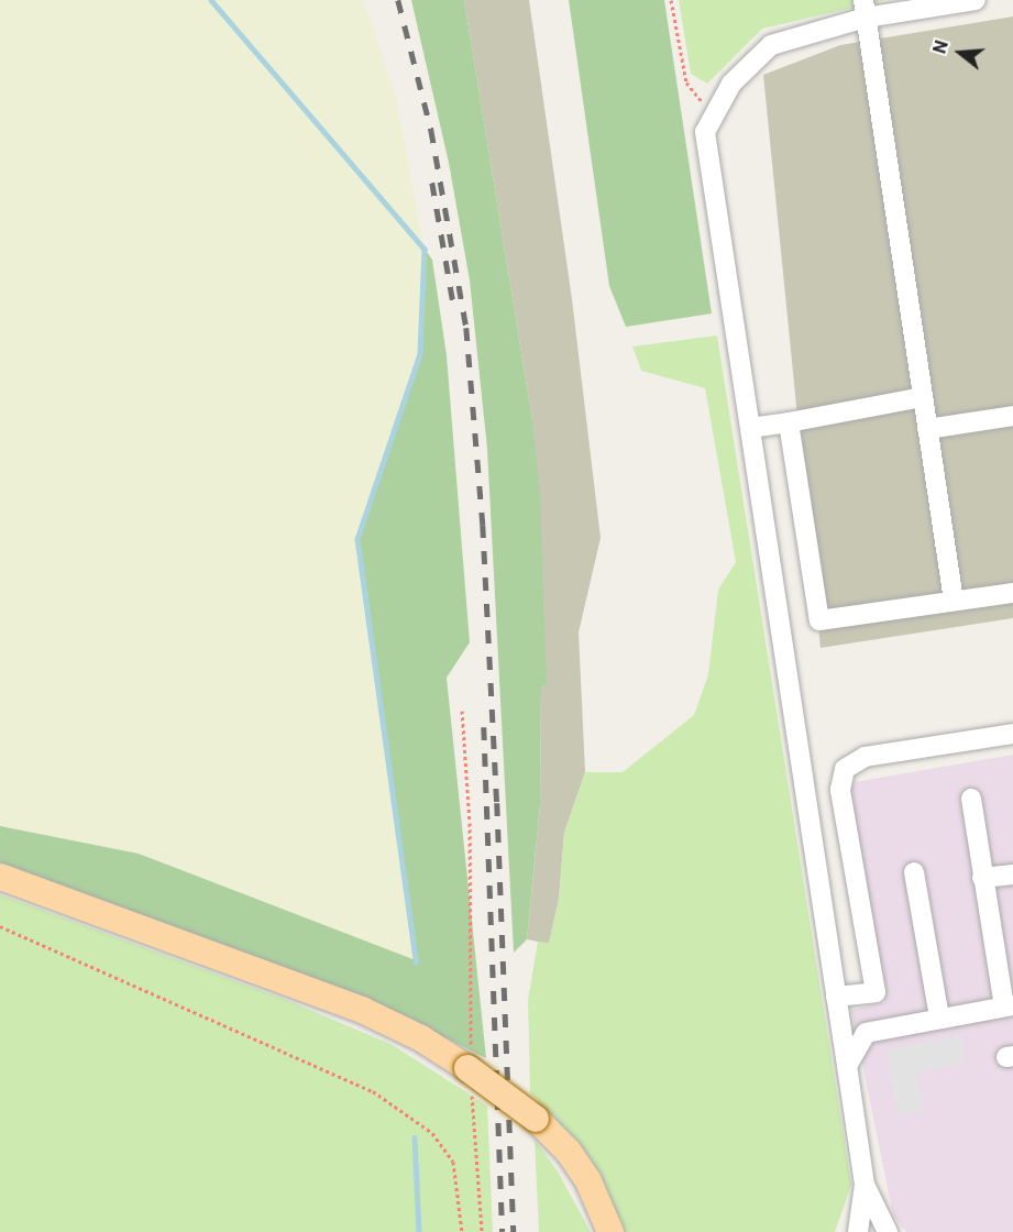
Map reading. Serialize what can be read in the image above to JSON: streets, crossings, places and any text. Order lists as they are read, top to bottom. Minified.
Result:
{"north":"left"}
